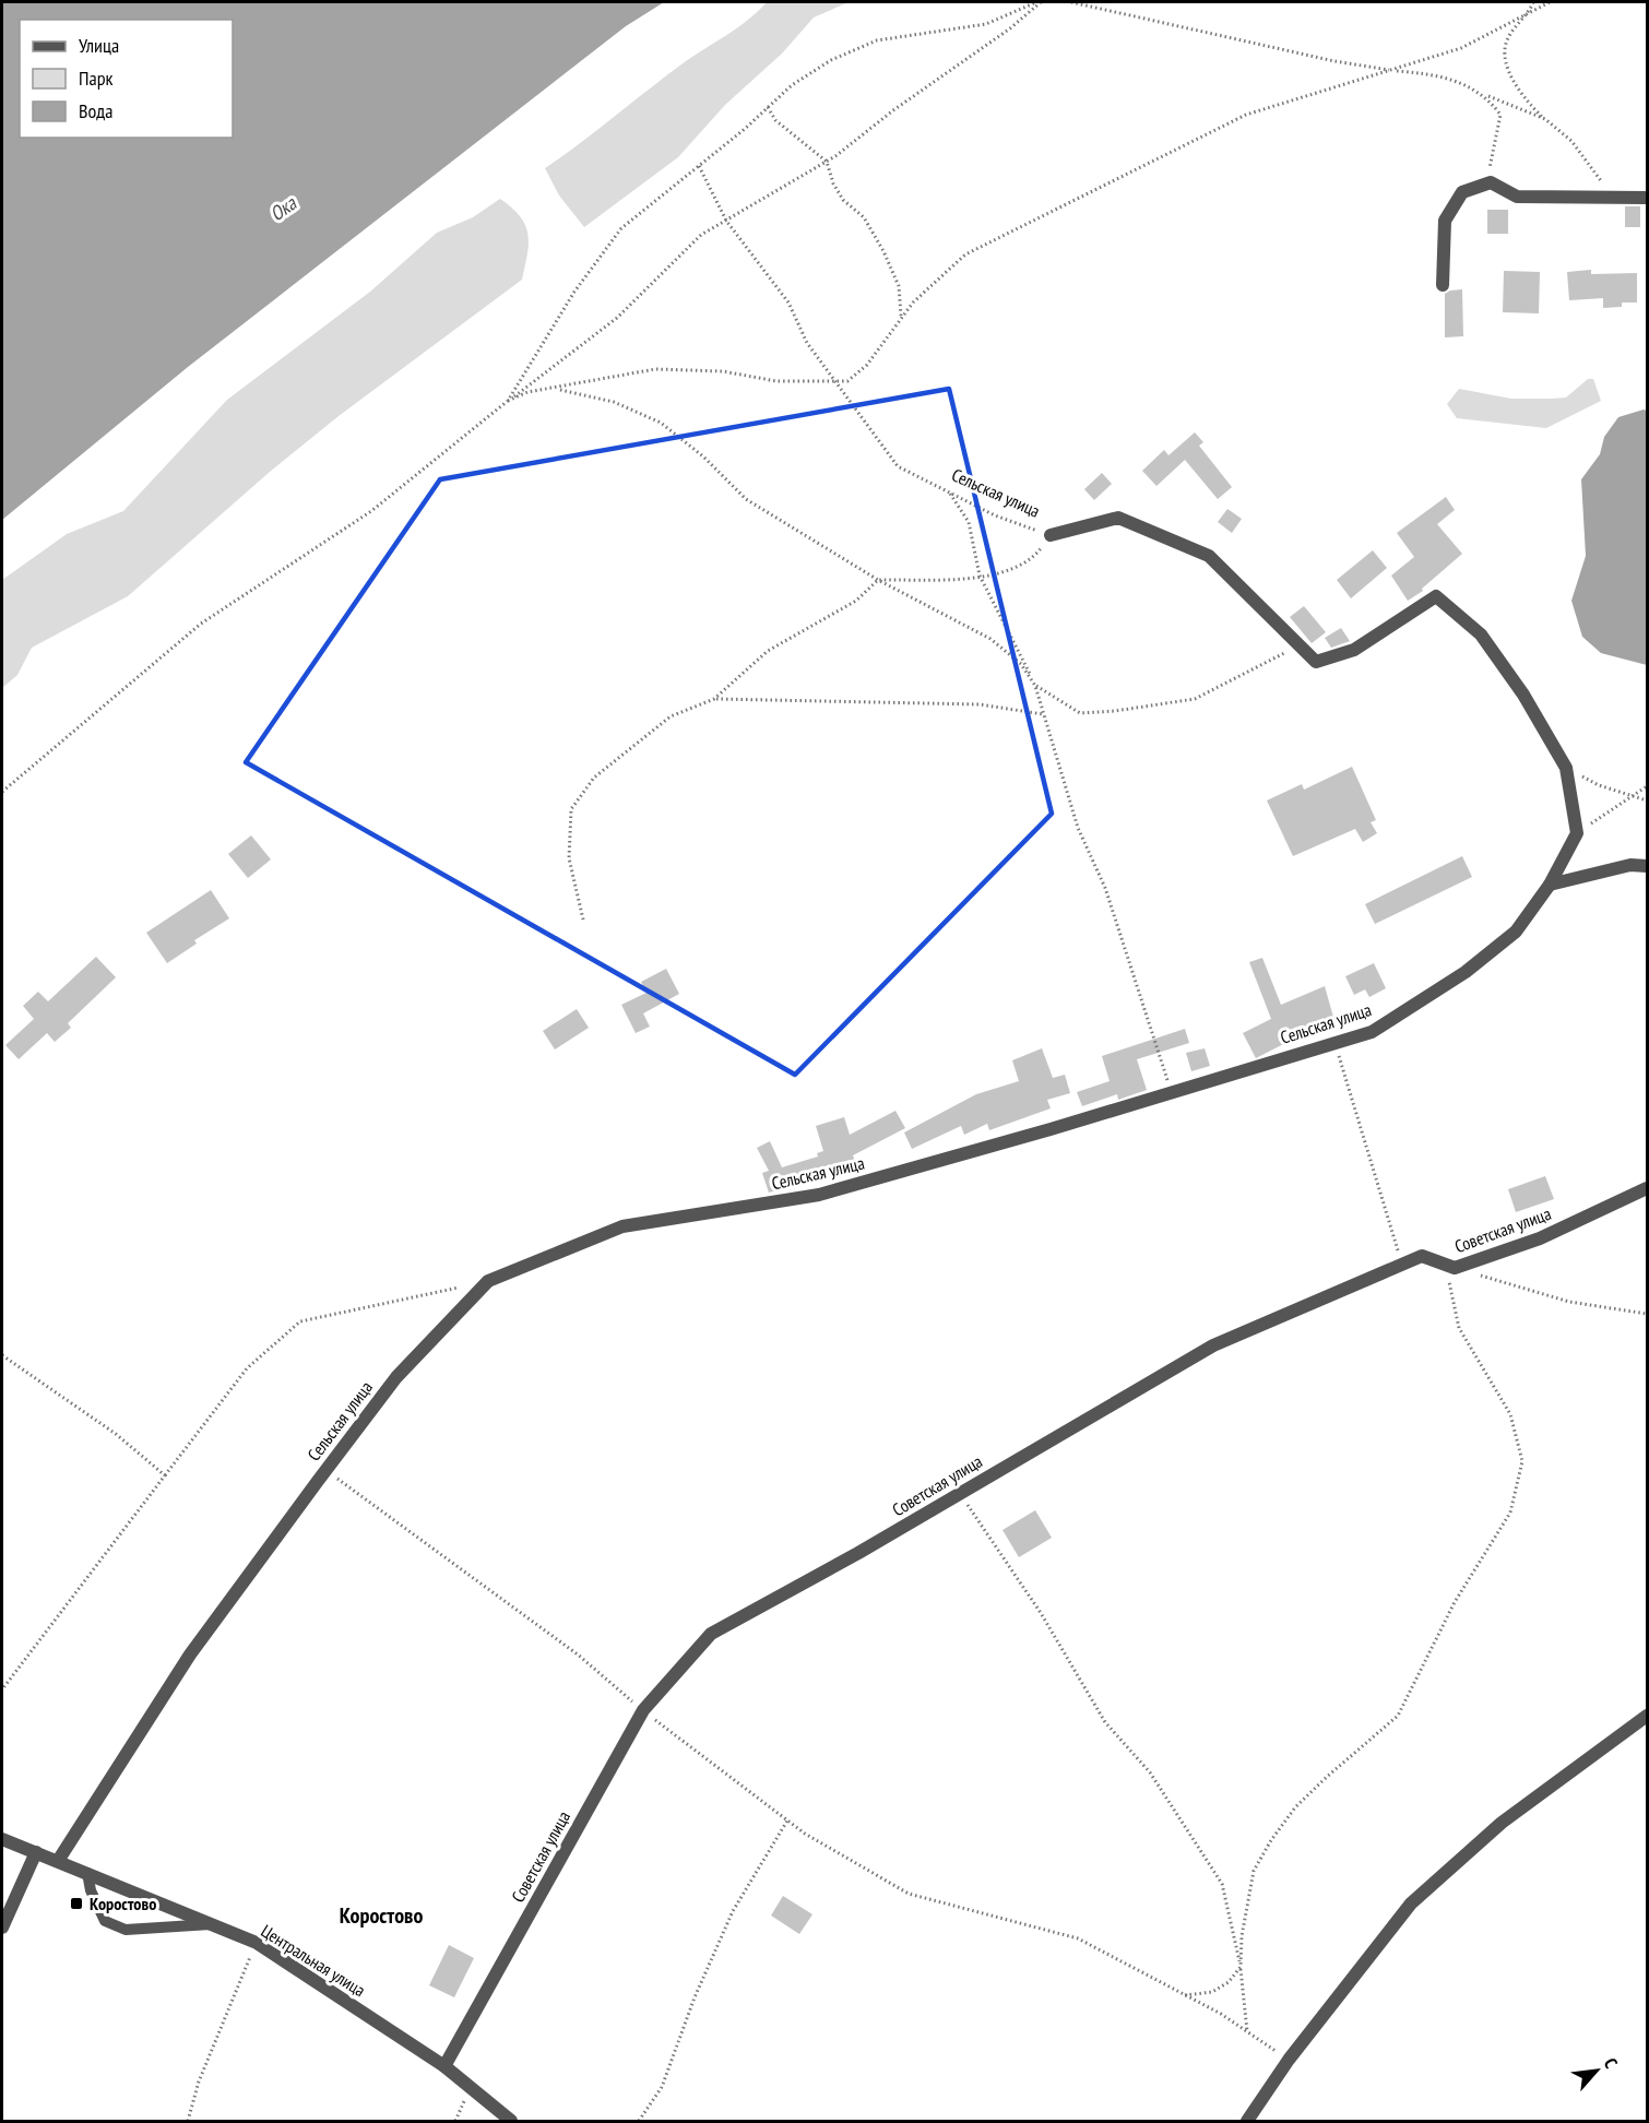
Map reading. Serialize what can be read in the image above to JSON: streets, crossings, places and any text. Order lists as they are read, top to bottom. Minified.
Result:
{"streets":{"street":["Сельская улица","Советская улица","Центральная улица"]},"crossings":[["Сельская улица","Центральная улица"],["Советская улица","Центральная улица"]],"districts":["Коростово"],"water":["Ока"],"places":{"transit":["Коростово"]},"legend":["Улица","Парк","Вода"],"north":"top right"}
